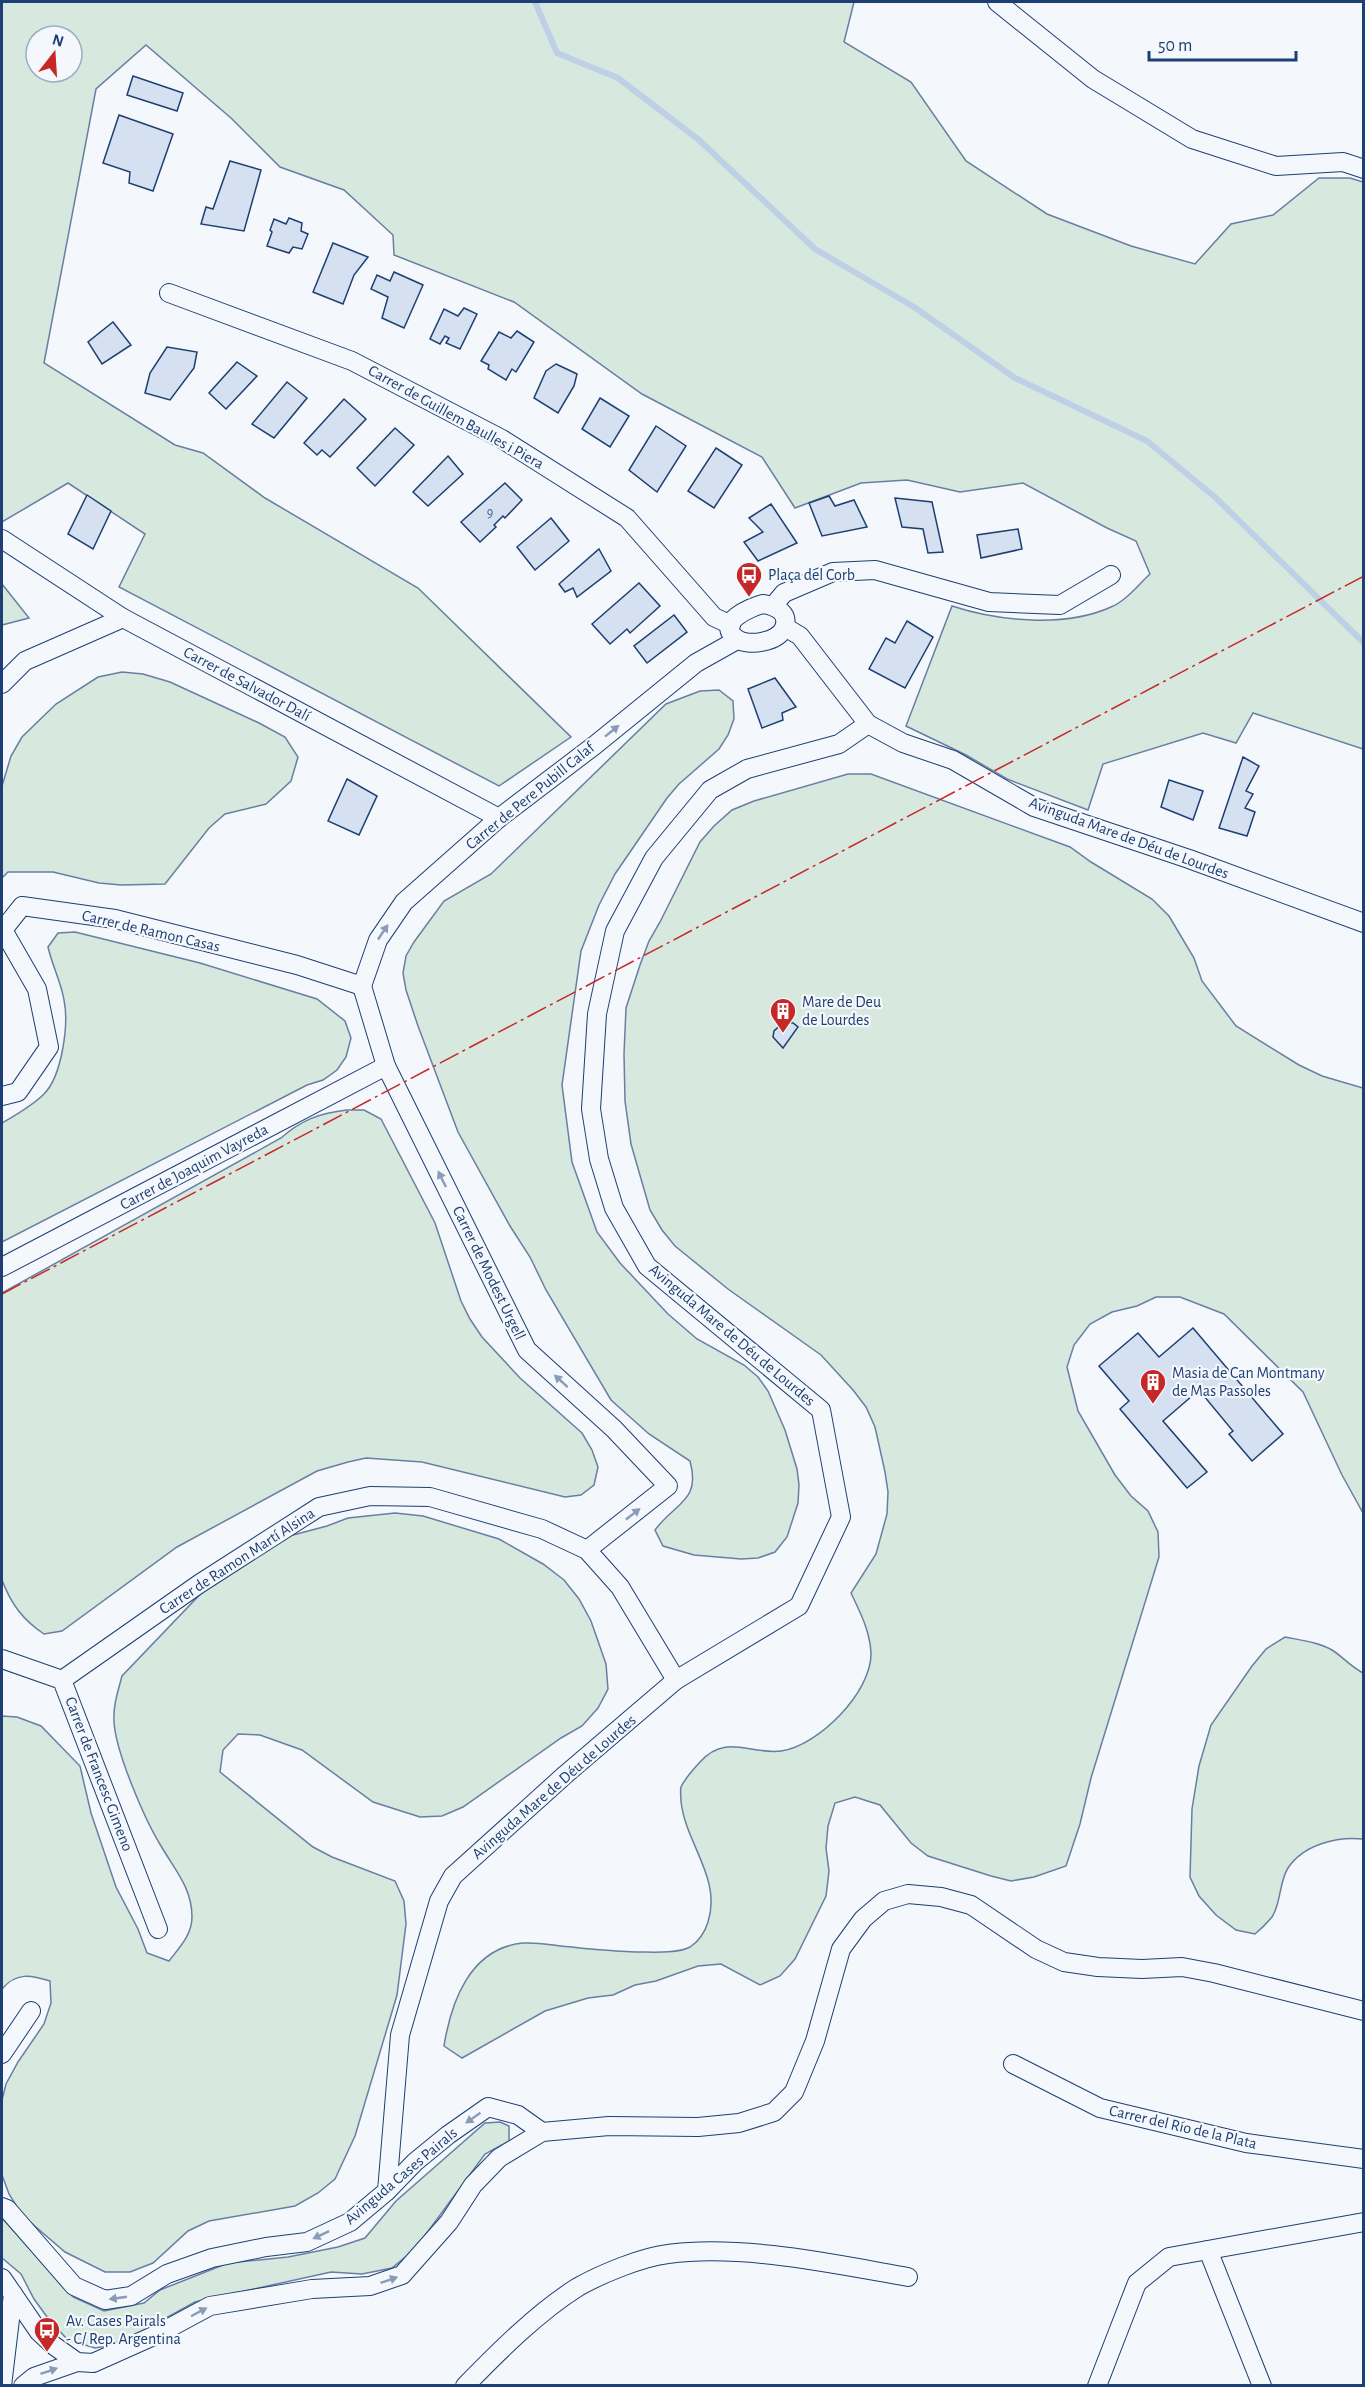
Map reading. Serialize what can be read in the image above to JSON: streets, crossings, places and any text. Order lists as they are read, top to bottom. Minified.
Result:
{"streets":{"street":["Carrer de Guillem Baulles i Piera","Carrer de Salvador Dalí","Carrer de Pere Pubill Calaf","Avinguda Mare de Déu de Lourdes","Carrer de Ramon Casas","Carrer de Joaquim Vayreda","Carrer de Modest Urgell","Carrer de Ramon Martí Alsina","Carrer de Francesc Gimeno","Carrer del Río de la Plata","Avinguda Cases Pairals"]},"crossings":[["Carrer de Guillem Baulles i Piera","Carrer de Pere Pubill Calaf"],["Carrer de Guillem Baulles i Piera","Avinguda Mare de Déu de Lourdes"],["Carrer de Salvador Dalí","Carrer de Pere Pubill Calaf"],["Carrer de Pere Pubill Calaf","Avinguda Mare de Déu de Lourdes"],["Carrer de Pere Pubill Calaf","Carrer de Ramon Casas"],["Carrer de Pere Pubill Calaf","Carrer de Modest Urgell"],["Avinguda Mare de Déu de Lourdes","Carrer de Ramon Martí Alsina"],["Avinguda Mare de Déu de Lourdes","Avinguda Cases Pairals"],["Carrer de Ramon Casas","Carrer de Modest Urgell"],["Carrer de Joaquim Vayreda","Carrer de Modest Urgell"],["Carrer de Modest Urgell","Carrer de Ramon Martí Alsina"],["Carrer de Ramon Martí Alsina","Carrer de Francesc Gimeno"]],"one_way":["Carrer de Pere Pubill Calaf","Carrer de Modest Urgell"],"places":{"bus stop":["Plaça del Corb","Av. Cases Pairals - C/ Rep. Argentina"],"building":["Mare de Deu de Lourdes","Masia de Can Montmany de Mas Passoles"]},"house_numbers":["9"],"scale_bar":"50 m","north":"top"}
